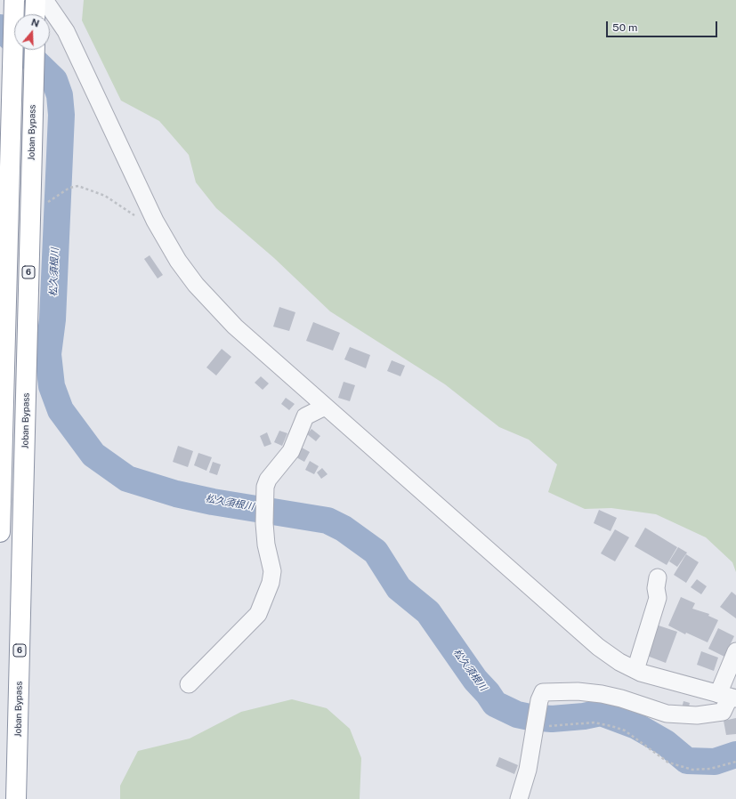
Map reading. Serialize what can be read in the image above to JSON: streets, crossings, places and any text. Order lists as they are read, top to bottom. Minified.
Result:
{"streets":{"highway":["Joban Bypass","6"]},"water":["松久須根川"],"scale_bar":"50 m","north":"top"}
